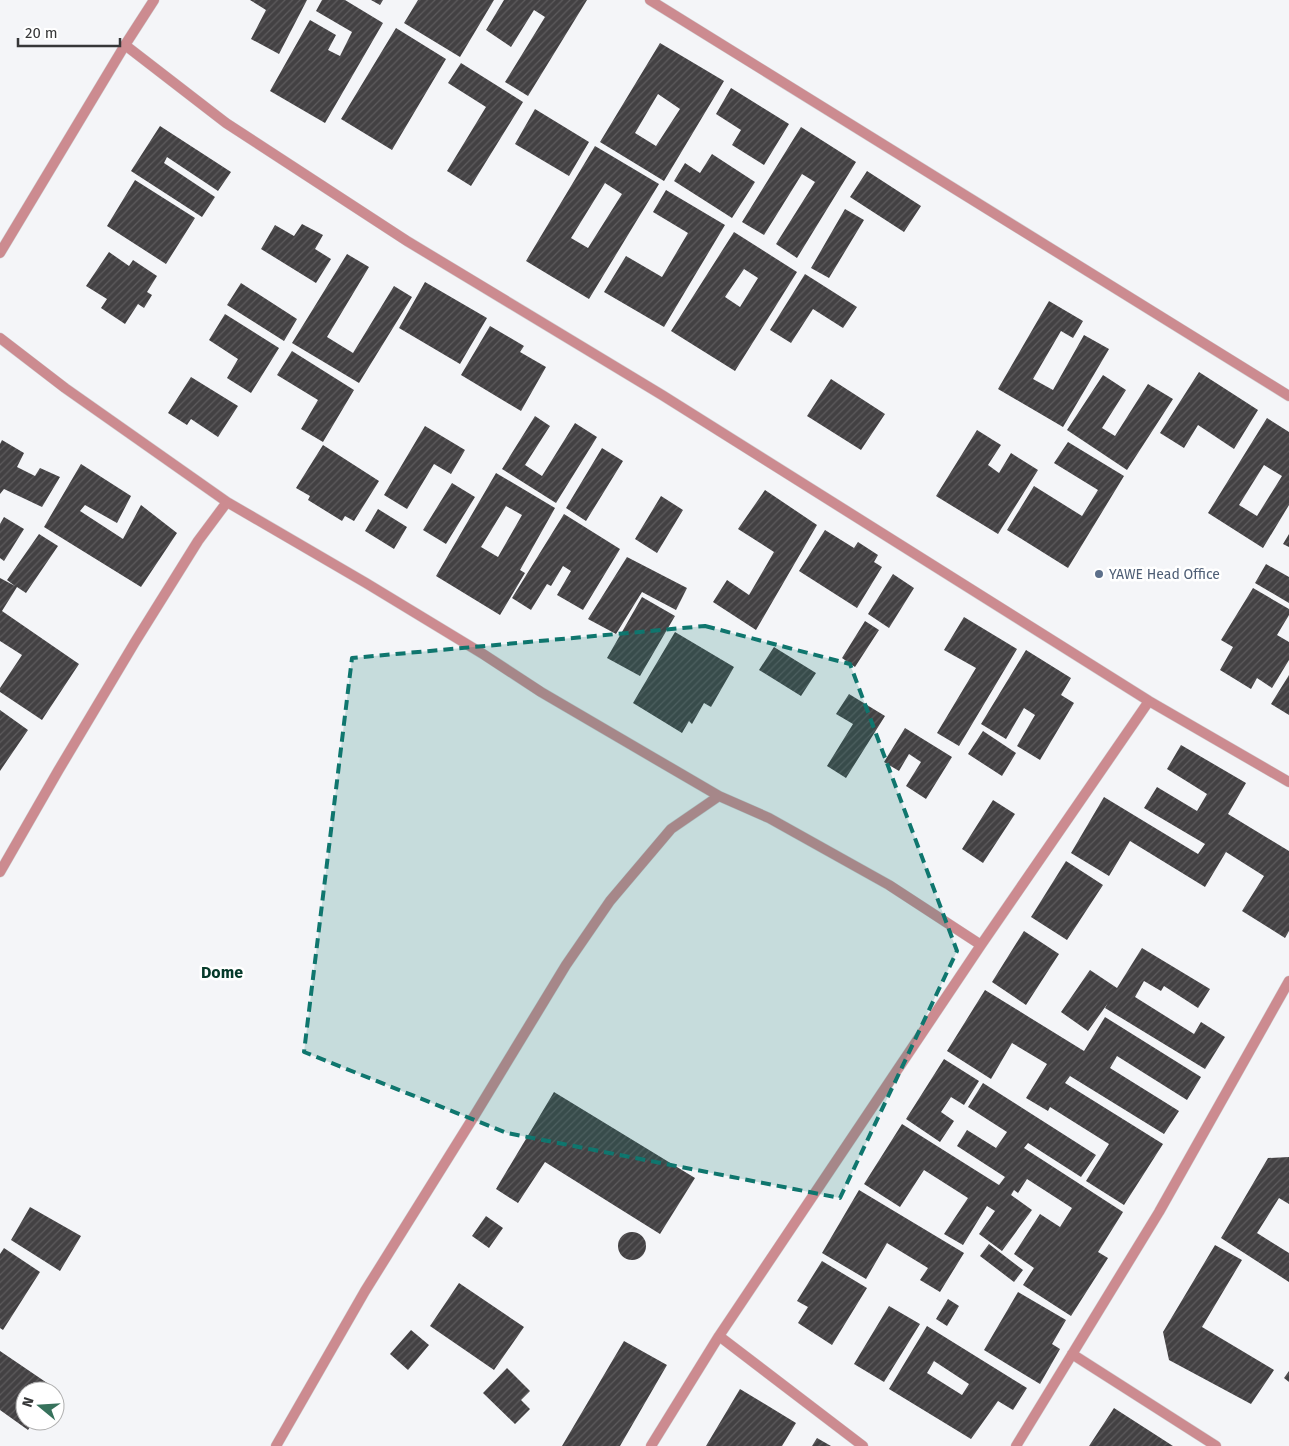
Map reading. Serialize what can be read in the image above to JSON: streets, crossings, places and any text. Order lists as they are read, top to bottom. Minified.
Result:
{"districts":["Dome"],"places":["YAWE Head Office"],"scale_bar":"20 m","north":"left"}
